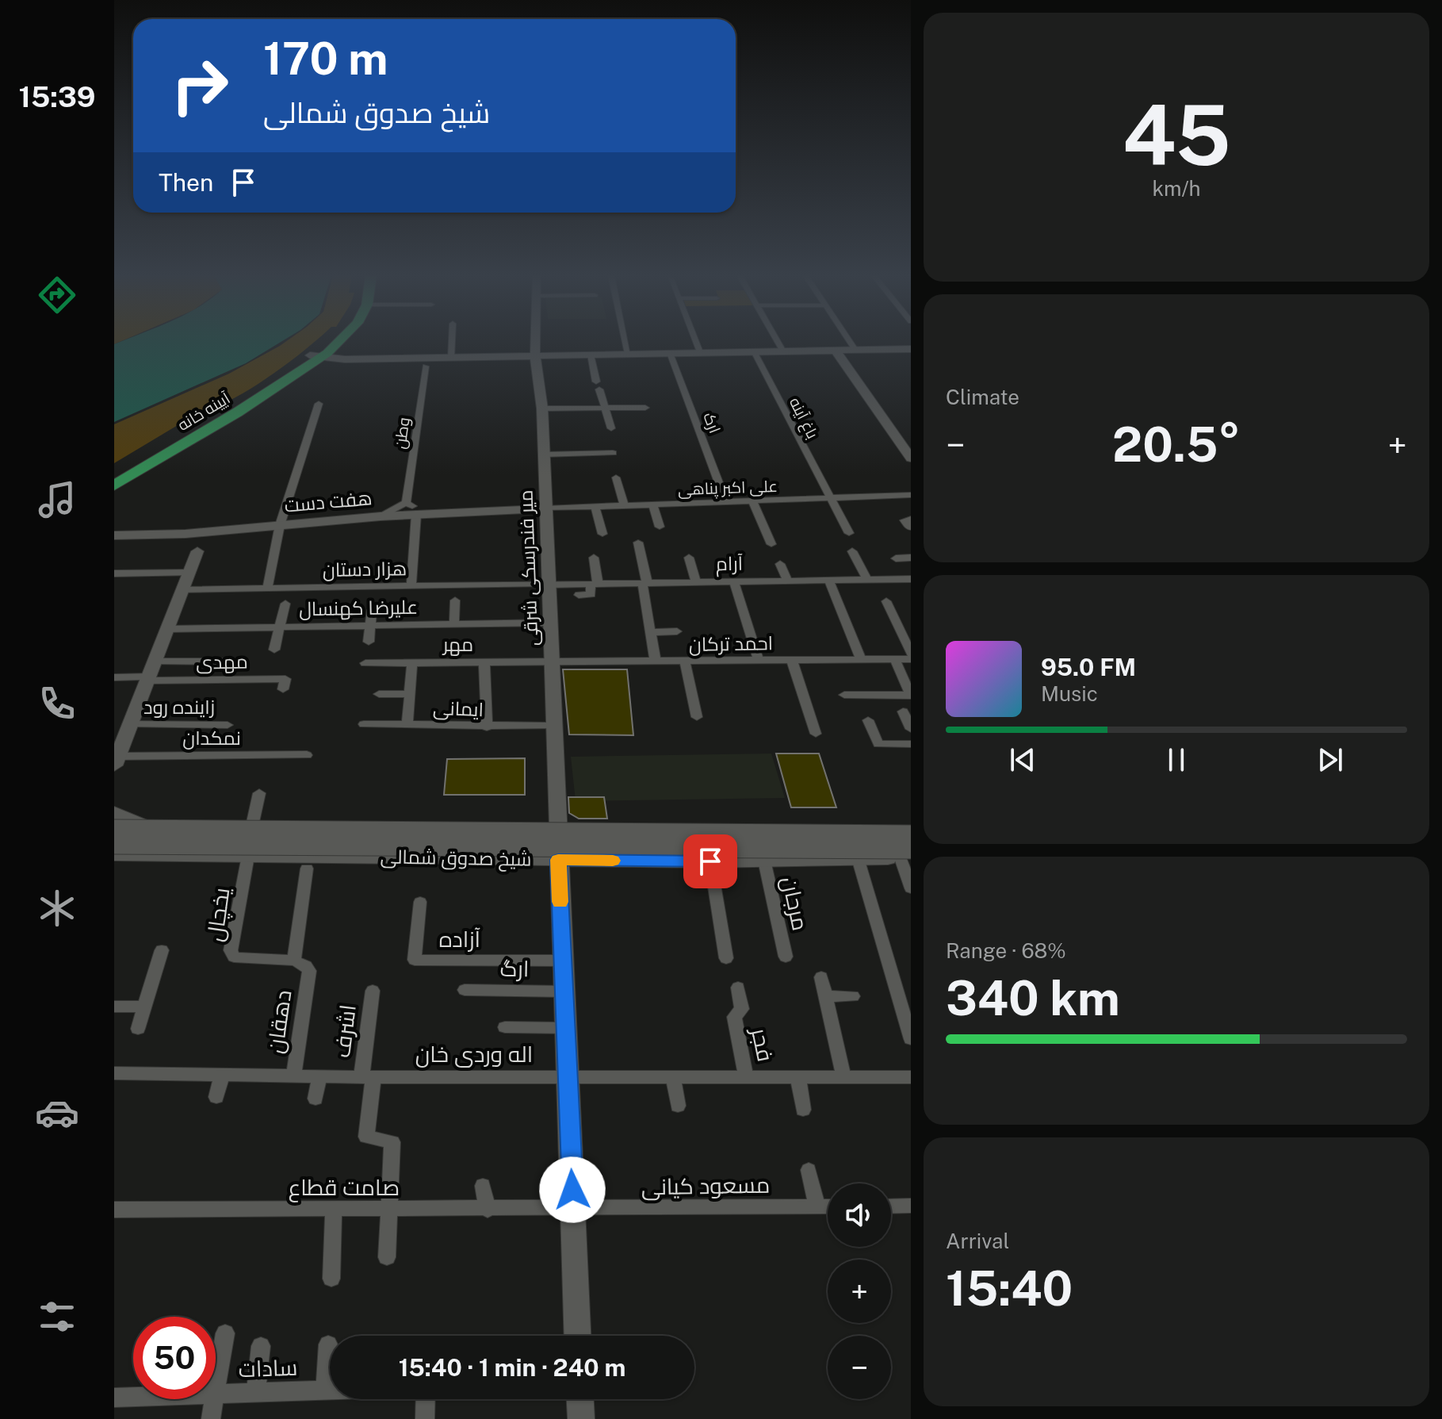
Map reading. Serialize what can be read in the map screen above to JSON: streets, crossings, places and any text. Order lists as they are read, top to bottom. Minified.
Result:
{"streets":{"main road":["آیینه خانه","هفت دست","میر فندرسکی شرقی","شیخ صدوق شمالی"],"street":["باغ آینه","ارک","وطن","علی اکبر پناهی","آرام","هزار دستان","علیرضا کهنسال","احمد ترکان","مهر","مهدی","زاینده رود","ایمانی","نمکدان","مرجان","یخچال","آزاده","ارگ","دهقان","اشرف","فجر","اله وردی خان","مسعود کیانی","صامت قطاع","سادات"]},"crossings":[["باغ آینه","علی اکبر پناهی"],["ارک","علی اکبر پناهی"],["علی اکبر پناهی","هفت دست"],["علی اکبر پناهی","میر فندرسکی شرقی"],["هفت دست","میر فندرسکی شرقی"],["آرام","میر فندرسکی شرقی"],["آرام","هزار دستان"],["میر فندرسکی شرقی","هزار دستان"],["میر فندرسکی شرقی","علیرضا کهنسال"],["میر فندرسکی شرقی","احمد ترکان"],["میر فندرسکی شرقی","مهر"],["میر فندرسکی شرقی","ایمانی"],["میر فندرسکی شرقی","شیخ صدوق شمالی"],["میر فندرسکی شرقی","آزاده"],["میر فندرسکی شرقی","ارگ"],["میر فندرسکی شرقی","اله وردی خان"],["میر فندرسکی شرقی","مسعود کیانی"],["میر فندرسکی شرقی","صامت قطاع"],["احمد ترکان","مهر"],["شیخ صدوق شمالی","مرجان"],["شیخ صدوق شمالی","یخچال"],["یخچال","دهقان"],["دهقان","اله وردی خان"],["اشرف","اله وردی خان"],["اشرف","صامت قطاع"],["فجر","اله وردی خان"],["مسعود کیانی","صامت قطاع"]],"page":{"tabs":"15:39","tile":[["45","km/h"],"Climate",["Range · 68%","340 km"],["Arrival","15:40"]],"turn":["170 m","شیخ صدوق شمالی"],"then":"Then","heat":["−","20.5°","+"],"song":["95.0 FM","Music"],"map_buttons":["+","−"],"limit":"50","trip":"15:40 · 1 min · 240 m"}}
